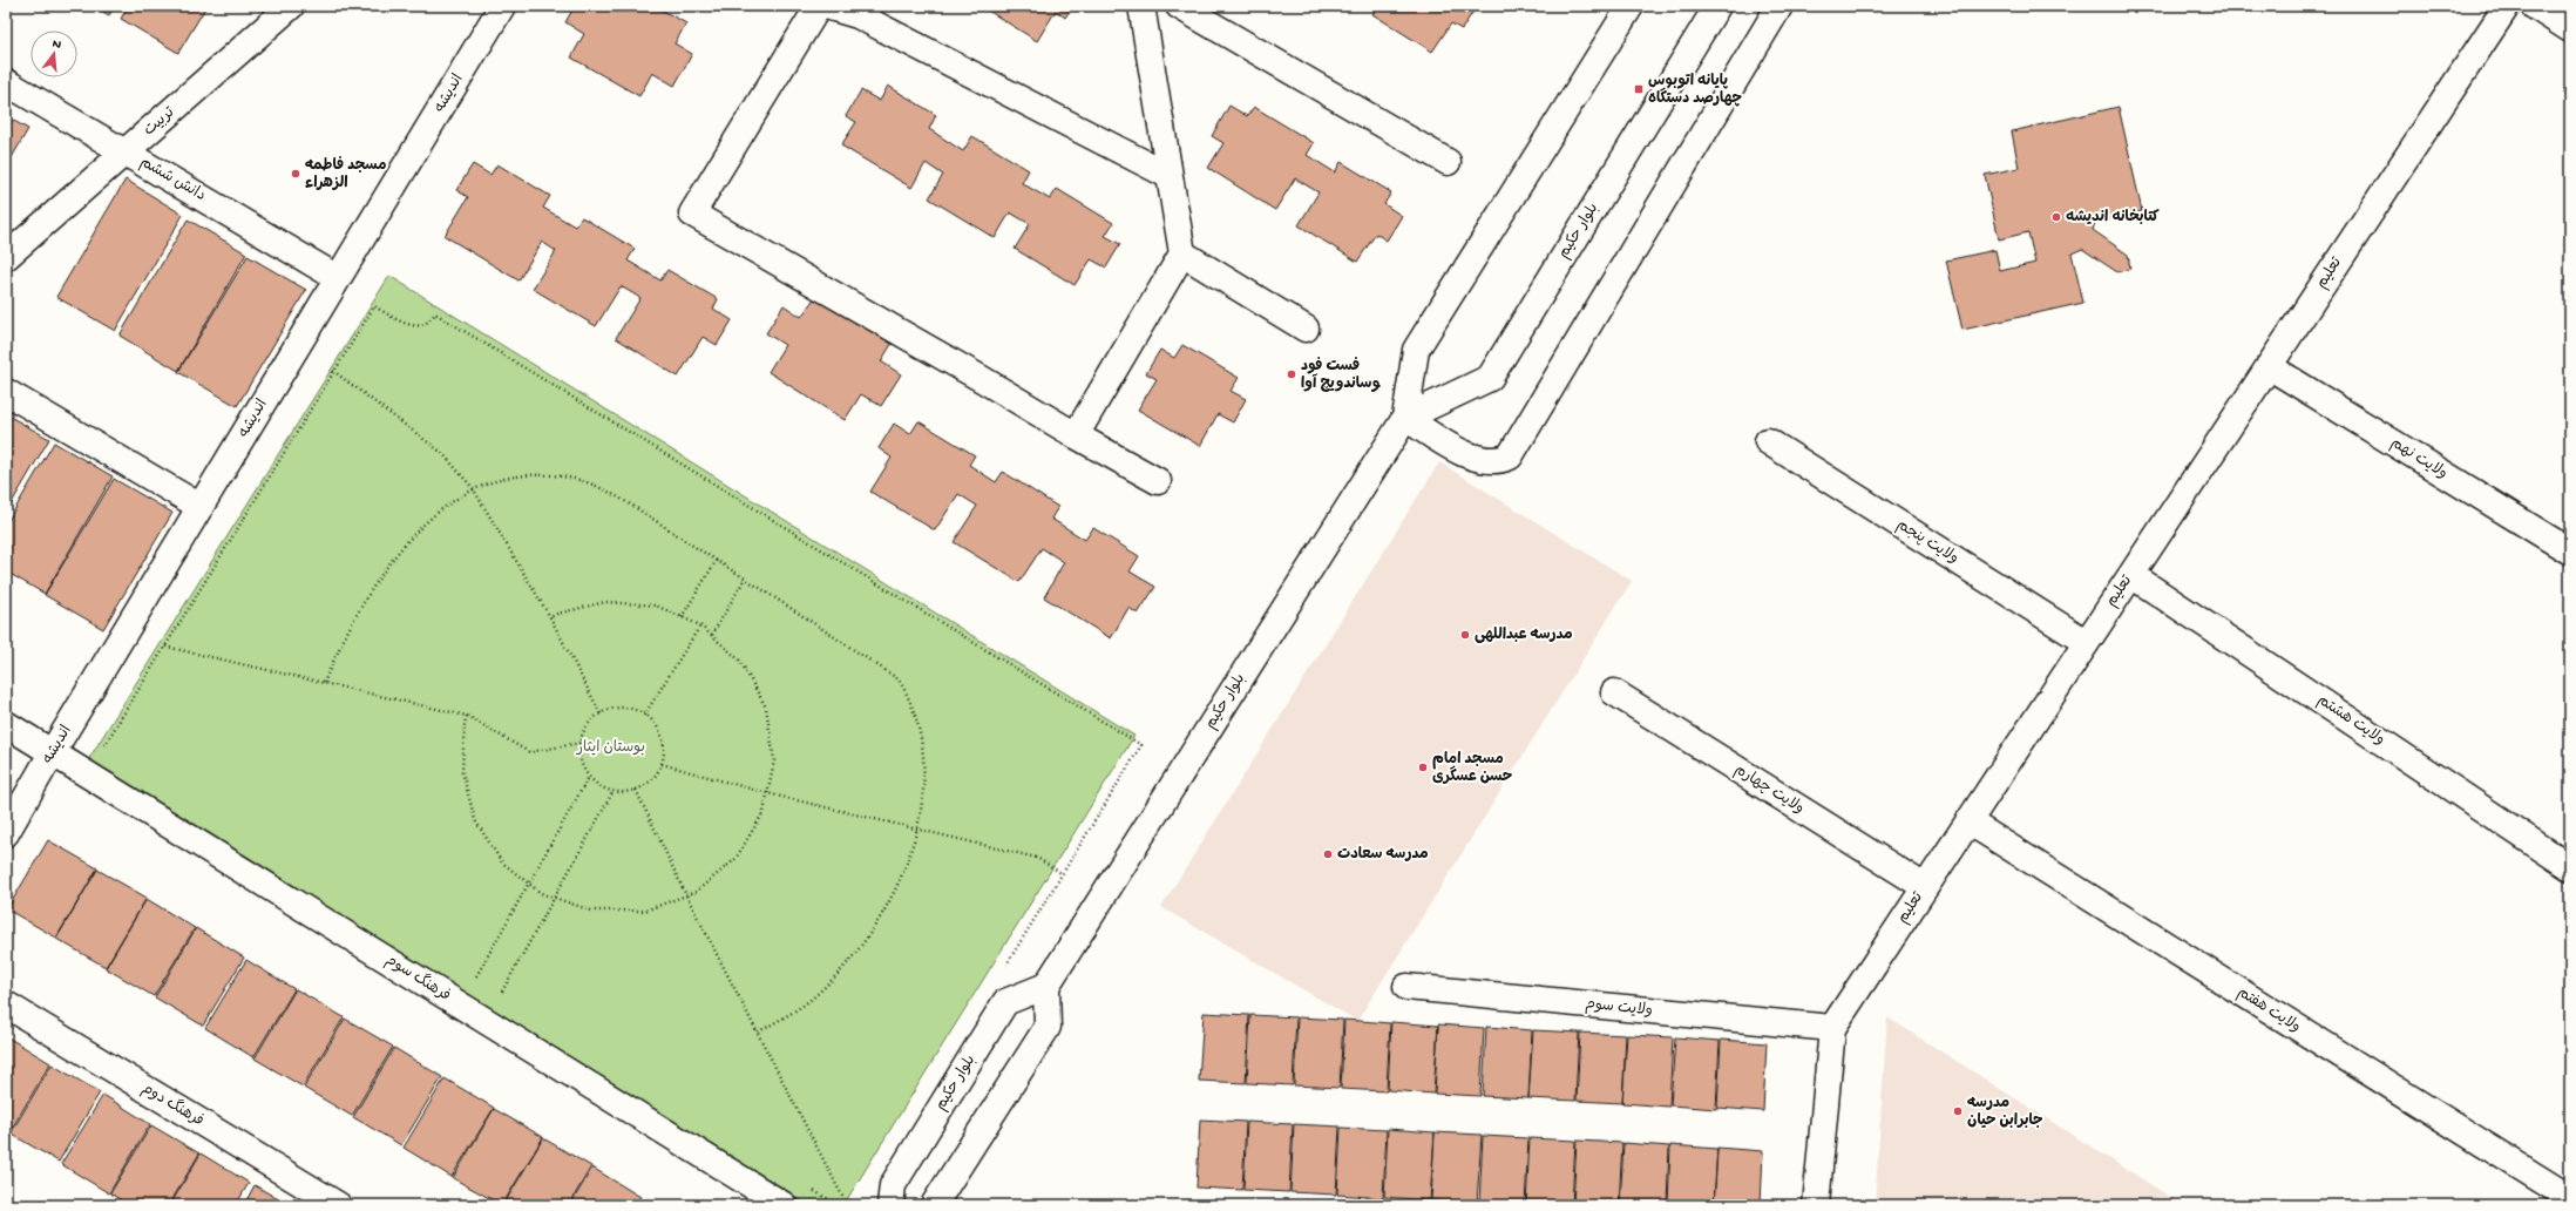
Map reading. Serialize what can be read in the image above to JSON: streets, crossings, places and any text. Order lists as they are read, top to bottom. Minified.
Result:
{"streets":{"street":["اندیشه","تربیت","دانش ششم","بلوار حکیم","تعلیم","ولایت نهم","ولایت پنجم","ولایت هشتم","ولایت چهارم","فرهنگ سوم","ولایت سوم","ولایت هفتم","فرهنگ دوم"]},"crossings":[["اندیشه","دانش ششم"],["اندیشه","فرهنگ سوم"],["تربیت","دانش ششم"],["تعلیم","ولایت نهم"],["تعلیم","ولایت پنجم"],["تعلیم","ولایت هشتم"],["تعلیم","ولایت چهارم"],["تعلیم","ولایت سوم"],["تعلیم","ولایت هفتم"]],"parks":["بوستان ایثار"],"places":{"transit":["پایانه اتوبوس چهارصد دستگاه"],"other":["مسجد فاطمه الزهراء","کتابخانه اندیشه","فست فود وساندویچ آوا","مدرسه عبداللهی","مسجد امام حسن عسگری","مدرسه سعادت","مدرسه جابرابن حیان"]},"north":"top"}
